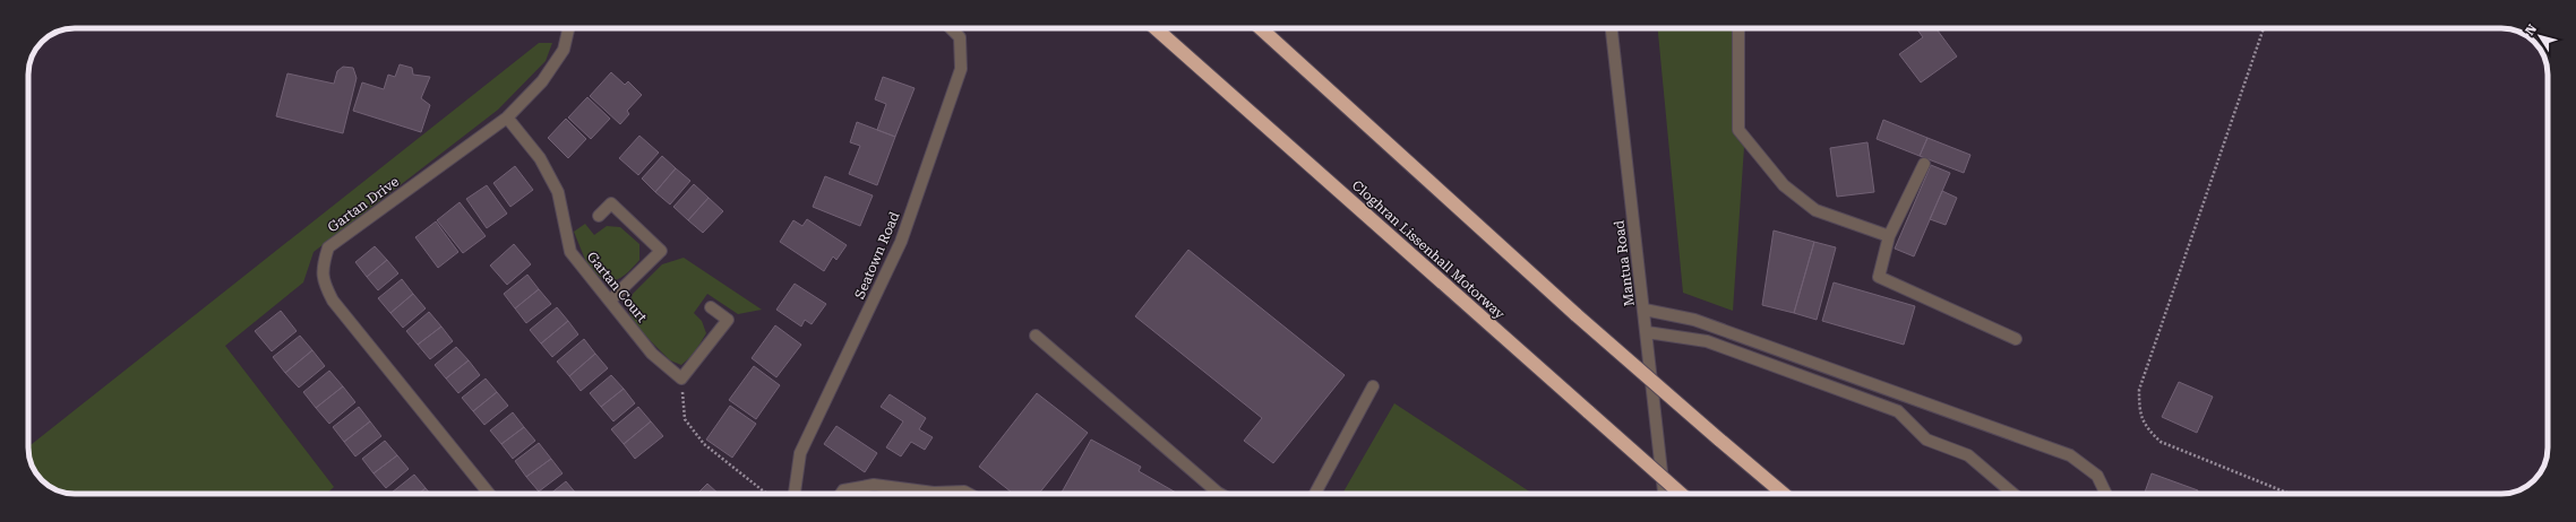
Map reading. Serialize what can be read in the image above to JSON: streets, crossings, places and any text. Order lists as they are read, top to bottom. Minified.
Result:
{"streets":{"highway":["Cloghran Lissenhall Motorway"],"street":["Gartan Drive","Seatown Road","Mantua Road","Gartan Court"]},"crossings":[["Gartan Drive","Gartan Court"]],"north":"top left"}
